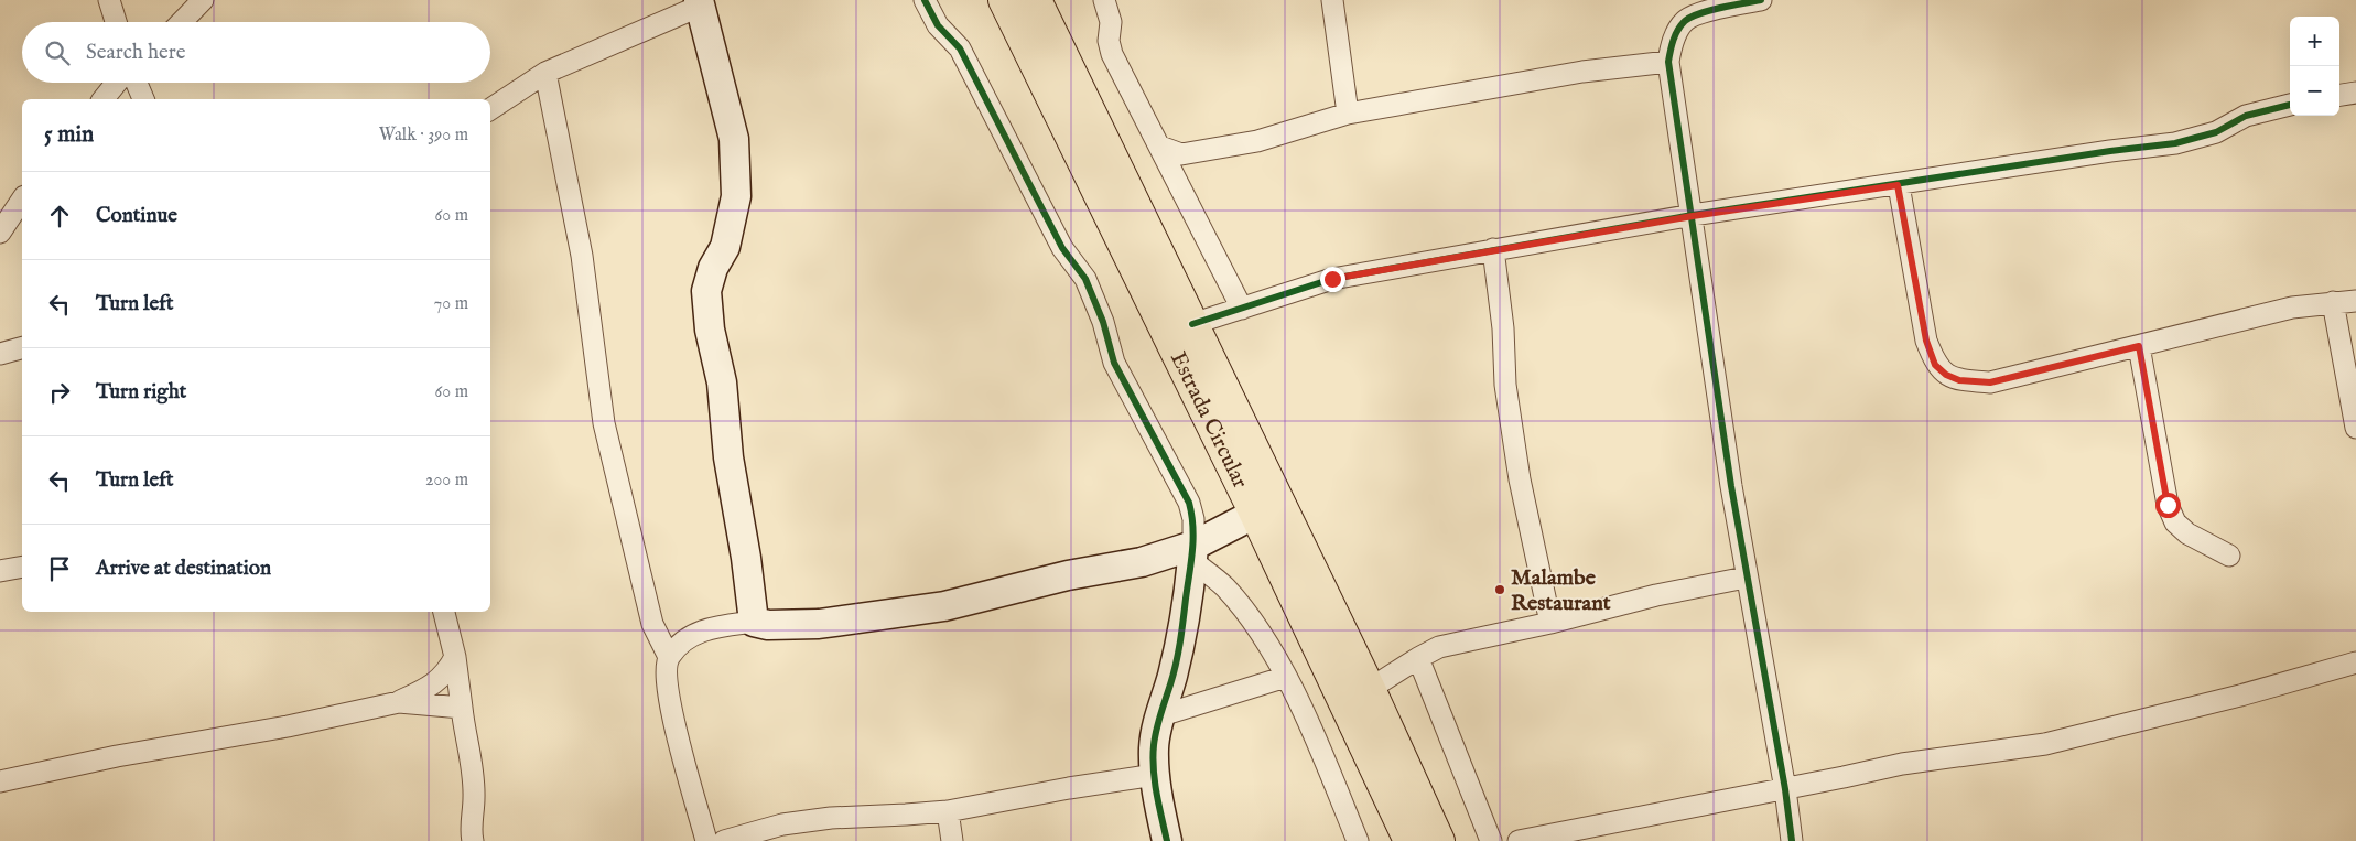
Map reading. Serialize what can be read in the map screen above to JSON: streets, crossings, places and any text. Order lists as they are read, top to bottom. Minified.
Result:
{"streets":{"main road":["Estrada Circular"]},"places":["Malambe Restaurant"],"page":{"map_buttons":["+","−"],"search":"Search here","heading":["5 min","Walk · 390 m"],"list":[["Continue","60 m"],["Turn left","70 m"],["Turn right","60 m"],["Turn left","200 m"],"Arrive at destination"]}}
